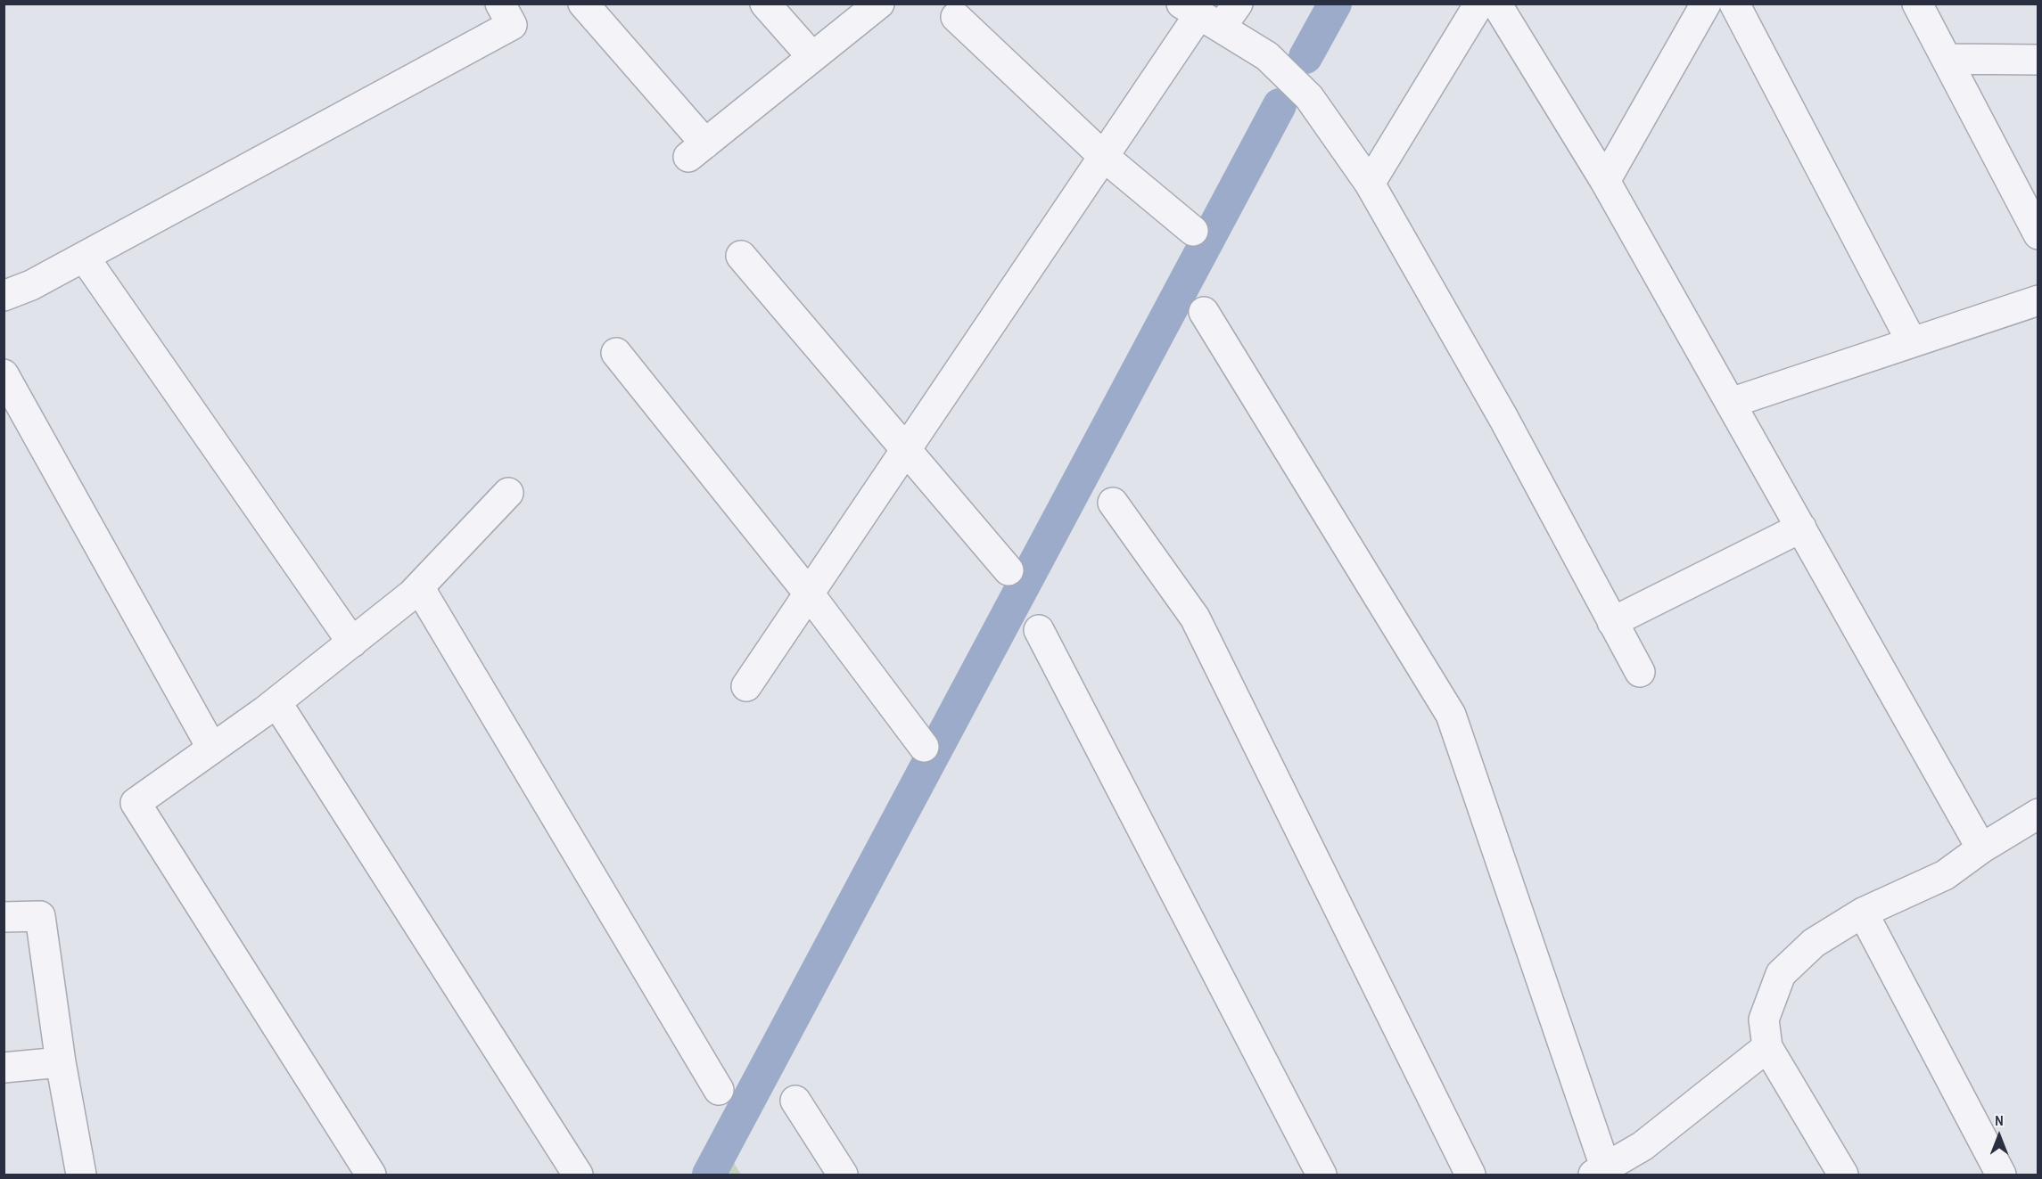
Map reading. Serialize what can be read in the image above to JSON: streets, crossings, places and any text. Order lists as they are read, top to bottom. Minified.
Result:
{"north":"top"}
